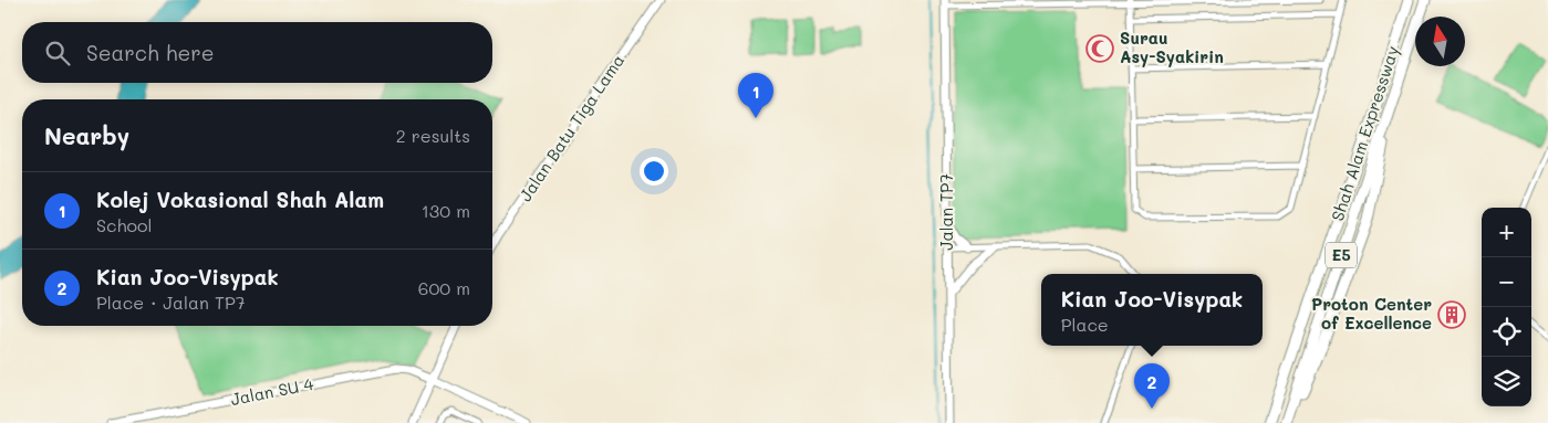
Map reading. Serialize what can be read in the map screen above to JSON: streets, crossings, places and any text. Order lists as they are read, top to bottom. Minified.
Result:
{"streets":{"highway":["Shah Alam Expressway","E5"],"street":["Jalan Batu Tiga Lama","Jalan TP7","Jalan SU 4"]},"places":{"mosque":["Surau Asy-Syakirin"],"building":["Proton Center of Excellence"]},"north":"top","page":{"search":"Search here","pins":["1","2"],"heading":["Nearby","2 results"],"list":[{"mark":"1","name":"Kolej Vokasional Shah Alam","note":"School","value":"130 m"},{"mark":"2","name":"Kian Joo-Visypak","note":"Place · Jalan TP7","value":"600 m"}],"map_buttons":["+","−"],"popup":["Kian Joo-Visypak","Place"]}}
